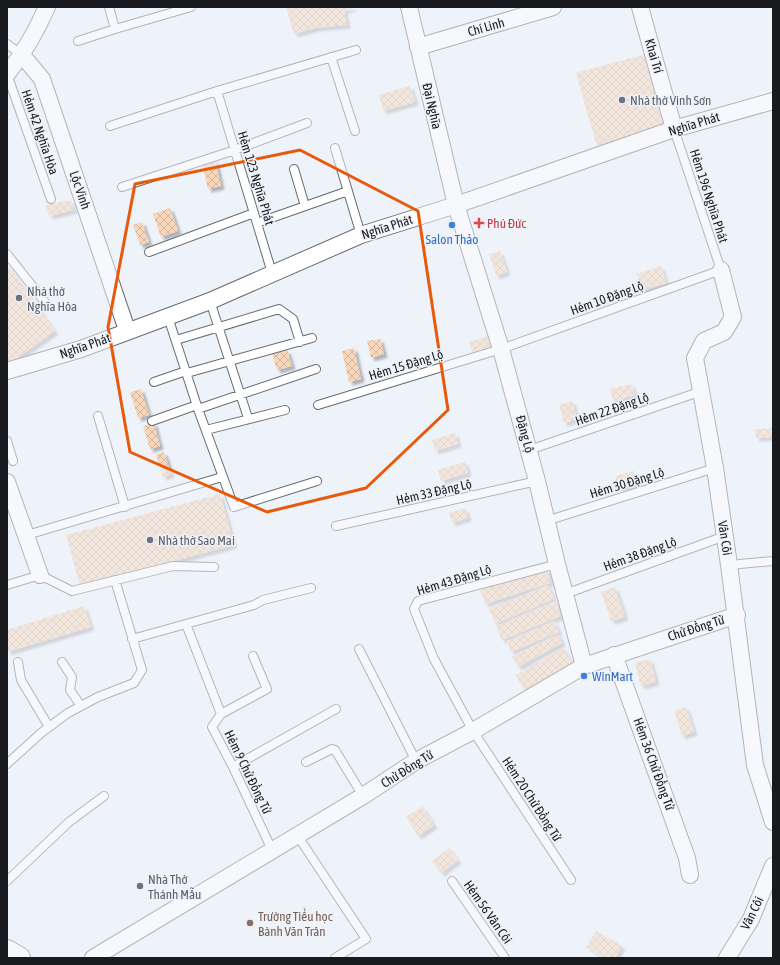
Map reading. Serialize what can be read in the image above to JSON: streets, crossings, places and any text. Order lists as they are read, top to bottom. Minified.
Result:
{"streets":{"street":["Chí Linh","Khai Trí","Đại Nghĩa","Nghĩa Phát","Lộc Vinh","Đặng Lộ","Vân Côi","Chử Đồng Tử","Hẻm 36 Chử Đồng Tử"],"lane":["Hẻm 42 Nghĩa Hòa","Hẻm 123 Nghĩa Phát","Hẻm 196 Nghĩa Phát","Hẻm 10 Đặng Lộ","Hẻm 15 Đặng Lộ","Hẻm 22 Đặng Lộ","Hẻm 30 Đặng Lộ","Hẻm 33 Đặng Lộ","Hẻm 38 Đặng Lộ","Hẻm 43 Đặng Lộ","Hẻm 9 Chử Đồng Tử","Hẻm 20 Chử Đồng Tử","Hẻm 56 Vân Côi"]},"crossings":[["Chí Linh","Đại Nghĩa"],["Khai Trí","Nghĩa Phát"],["Khai Trí","Hẻm 196 Nghĩa Phát"],["Đại Nghĩa","Nghĩa Phát"],["Đại Nghĩa","Đặng Lộ"],["Nghĩa Phát","Hẻm 123 Nghĩa Phát"],["Nghĩa Phát","Lộc Vinh"],["Nghĩa Phát","Hẻm 196 Nghĩa Phát"],["Nghĩa Phát","Đặng Lộ"],["Hẻm 196 Nghĩa Phát","Hẻm 10 Đặng Lộ"],["Hẻm 196 Nghĩa Phát","Vân Côi"],["Hẻm 10 Đặng Lộ","Hẻm 15 Đặng Lộ"],["Hẻm 10 Đặng Lộ","Đặng Lộ"],["Hẻm 10 Đặng Lộ","Vân Côi"],["Hẻm 15 Đặng Lộ","Đặng Lộ"],["Hẻm 22 Đặng Lộ","Đặng Lộ"],["Hẻm 22 Đặng Lộ","Vân Côi"],["Đặng Lộ","Hẻm 30 Đặng Lộ"],["Đặng Lộ","Hẻm 33 Đặng Lộ"],["Đặng Lộ","Hẻm 38 Đặng Lộ"],["Đặng Lộ","Hẻm 43 Đặng Lộ"],["Đặng Lộ","Chử Đồng Tử"],["Hẻm 30 Đặng Lộ","Vân Côi"],["Vân Côi","Hẻm 38 Đặng Lộ"],["Vân Côi","Chử Đồng Tử"],["Hẻm 43 Đặng Lộ","Chử Đồng Tử"],["Hẻm 43 Đặng Lộ","Hẻm 20 Chử Đồng Tử"],["Chử Đồng Tử","Hẻm 36 Chử Đồng Tử"],["Chử Đồng Tử","Hẻm 9 Chử Đồng Tử"],["Chử Đồng Tử","Hẻm 20 Chử Đồng Tử"]],"places":{"other":["Nhà thờ Vinh Sơn","Salon Thảo","Nhà thờ Nghĩa Hòa","Nhà thờ Sao Mai","WinMart","Nhà Thờ Thánh Mẫu","Trường Tiểu học Bành Văn Trân"],"health":["Phú Đức"]}}
